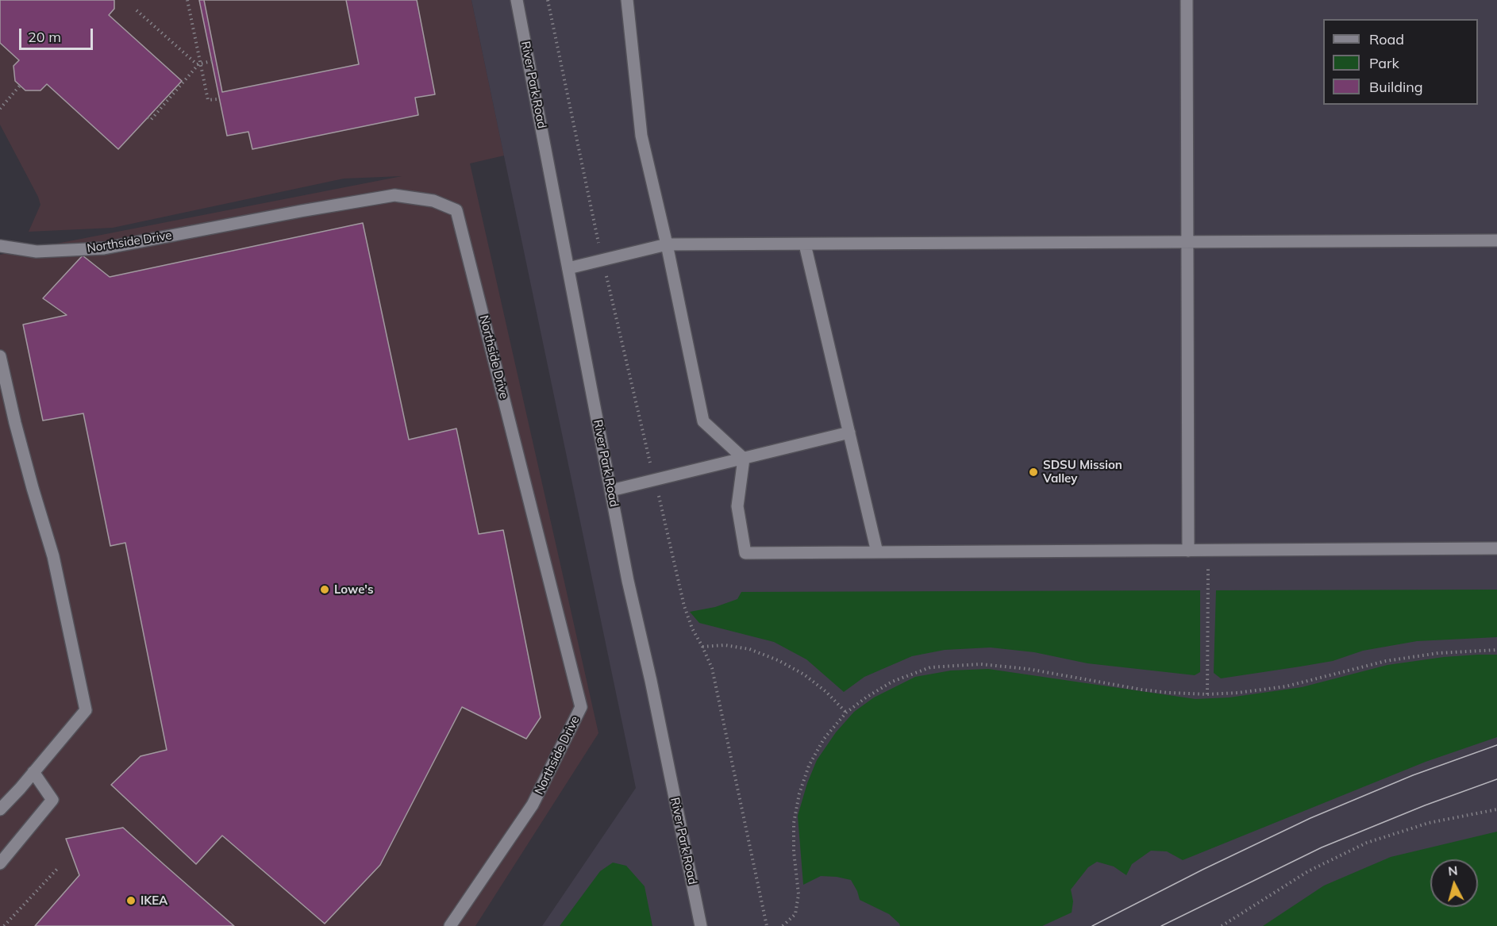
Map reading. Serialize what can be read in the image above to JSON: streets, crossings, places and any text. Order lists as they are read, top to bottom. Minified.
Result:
{"streets":{"street":["River Park Road","Northside Drive"]},"places":["SDSU Mission Valley","Lowe's","IKEA"],"legend":["Road","Park","Building"],"scale_bar":"20 m","north":"top"}
